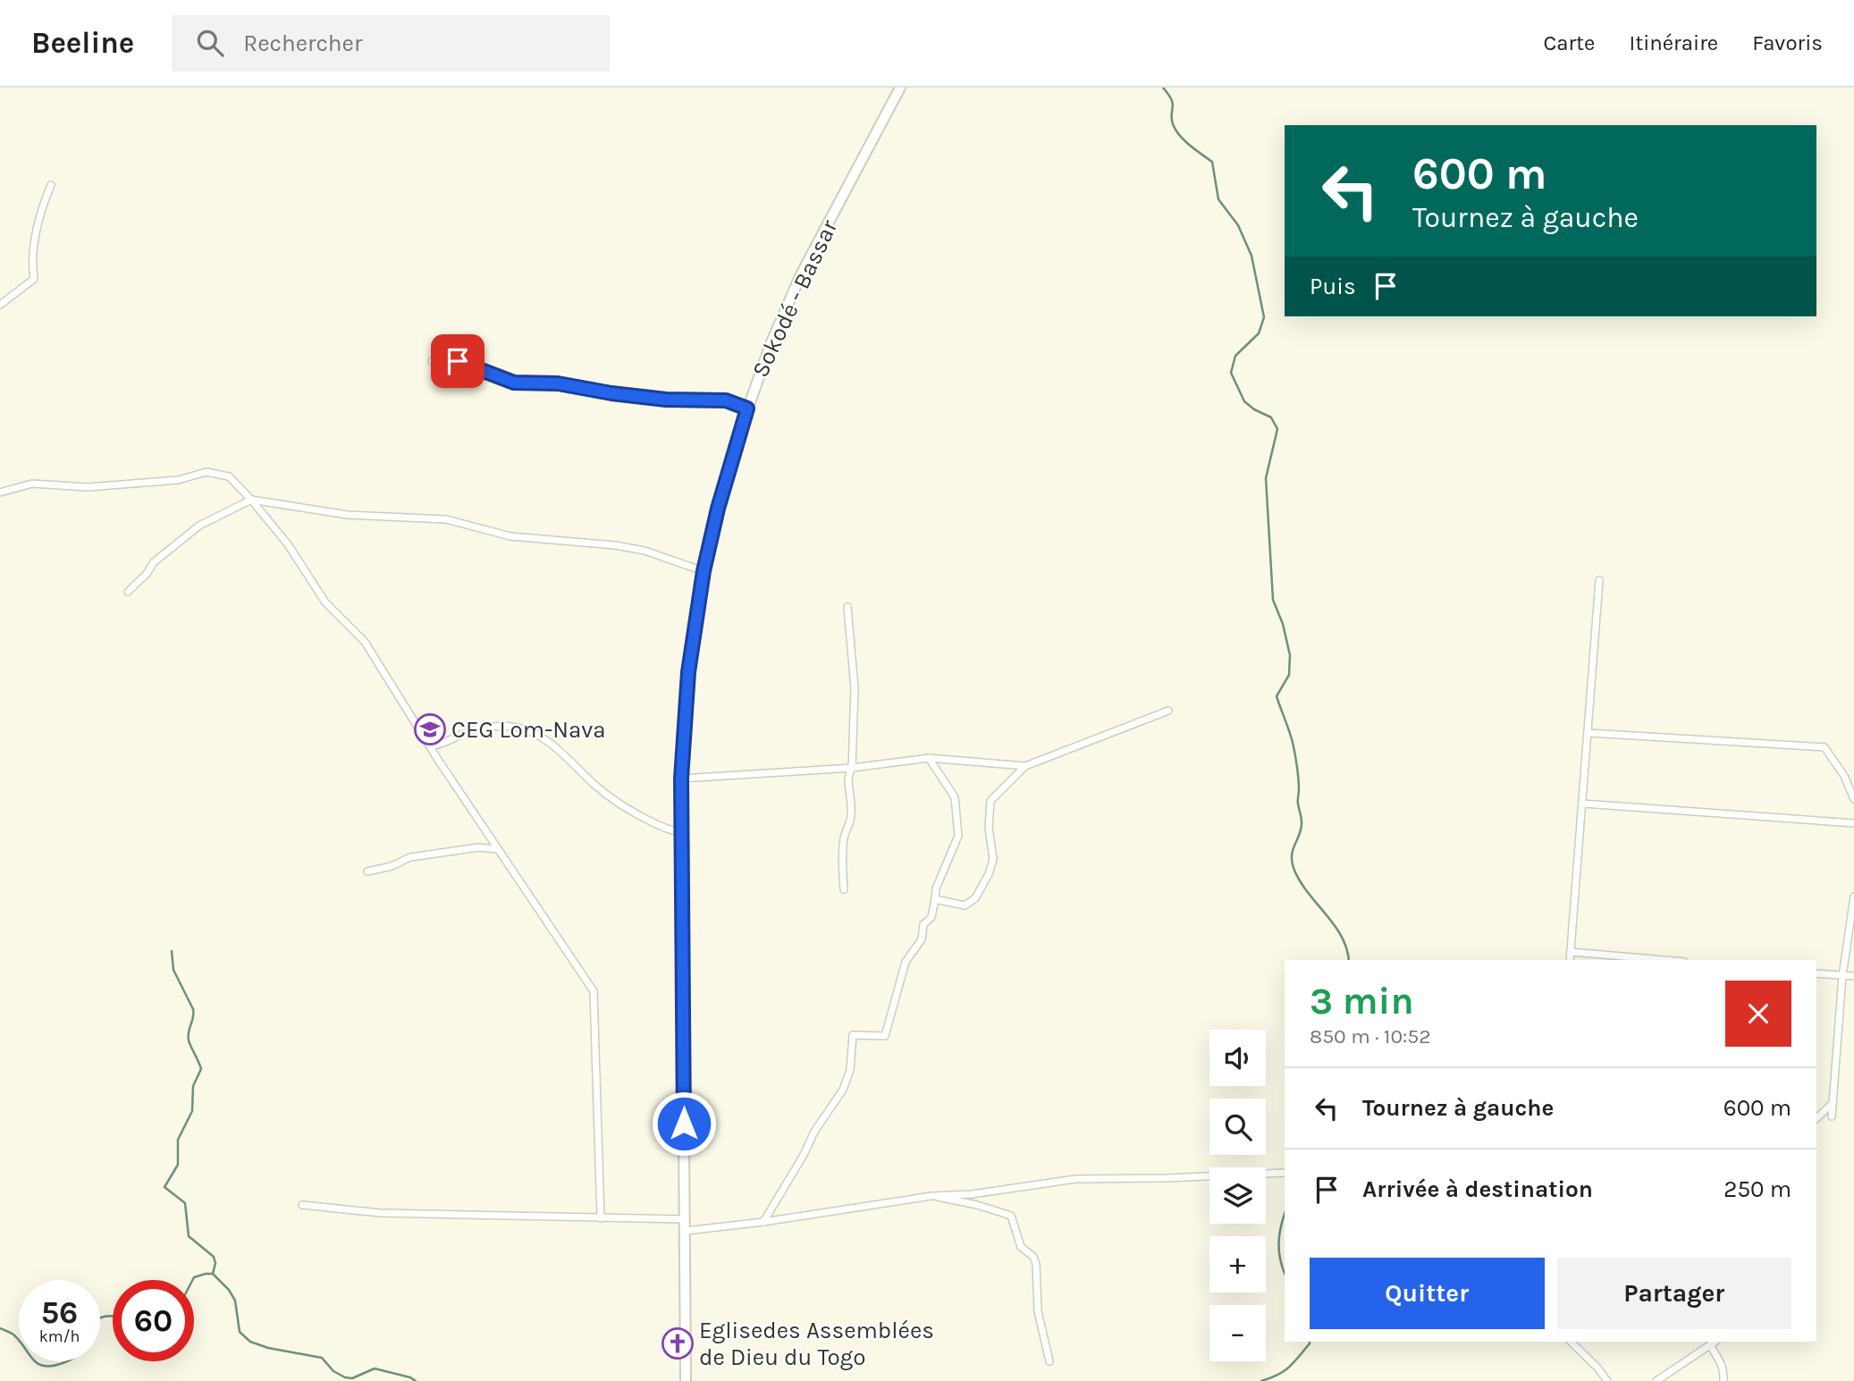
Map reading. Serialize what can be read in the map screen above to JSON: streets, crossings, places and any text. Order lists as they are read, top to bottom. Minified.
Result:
{"streets":{"main road":["Sokodé - Bassar"]},"places":{"school or university":["CEG Lom-Nava"],"church":["Eglisedes Assemblées de Dieu du Togo"]},"page":{"header":"Beeline","search":"Rechercher","nav":["Carte","Itinéraire","Favoris"],"turn":["600 m","Tournez à gauche"],"then":"Puis","heading":["3 min","850 m · 10:52"],"map_buttons":["+","−"],"list":[{"name":"Tournez à gauche","value":"600 m"},{"name":"Arrivée à destination","value":"250 m"}],"buttons":["Quitter","Partager"],"speed":"56 km/h","limit":"60"}}
